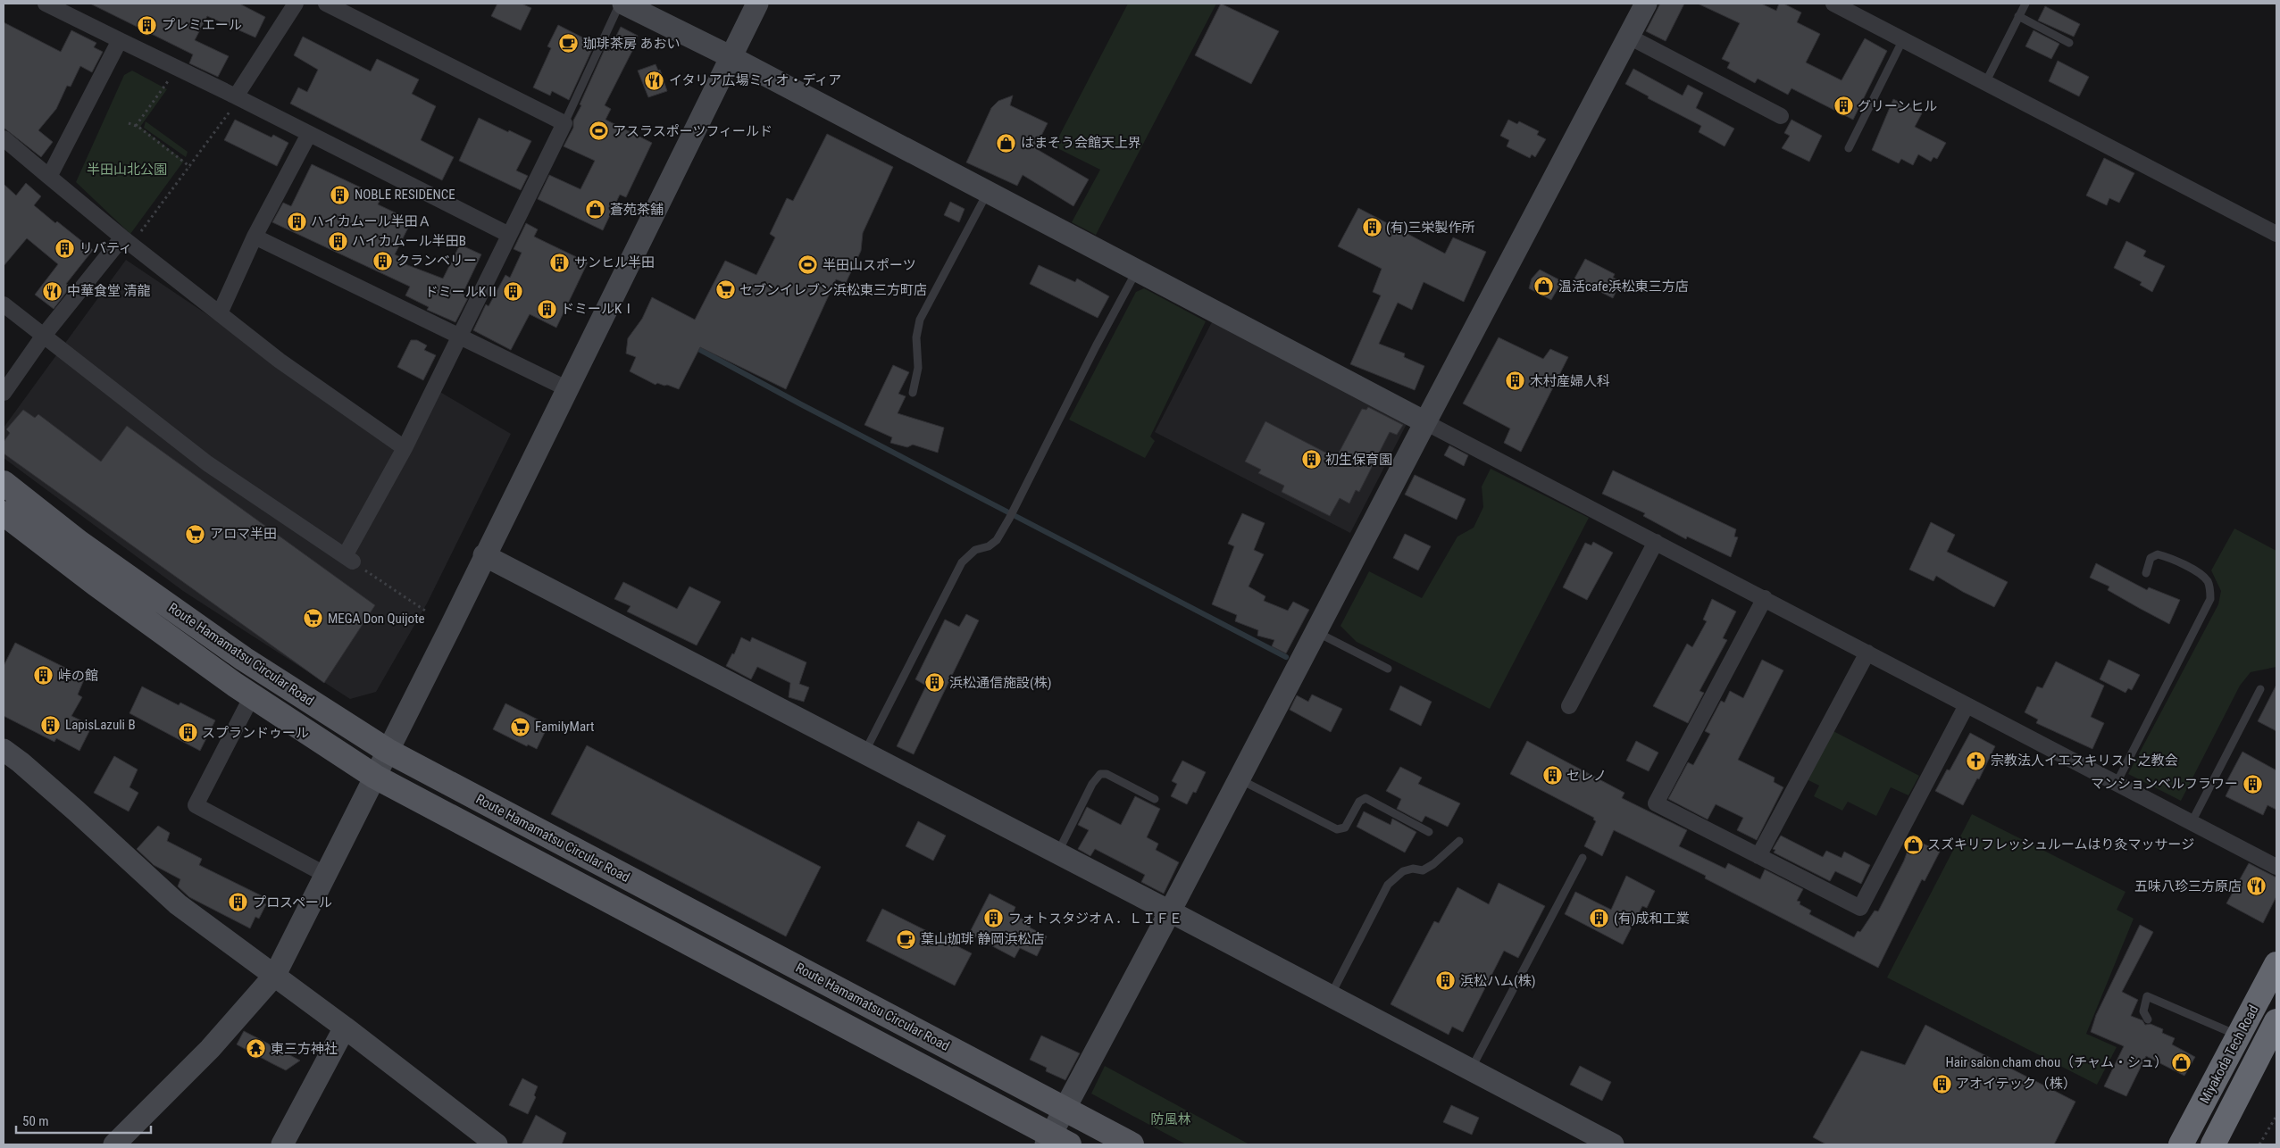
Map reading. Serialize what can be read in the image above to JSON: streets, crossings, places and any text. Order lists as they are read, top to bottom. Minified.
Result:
{"streets":{"highway":["Miyakoda Tech Road"],"main road":["Route Hamamatsu Circular Road"]},"parks":["半田山北公園","防風林"],"places":{"building":["プレミエール","グリーンヒル","NOBLE RESIDENCE","ハイカムール半田Ａ","(有)三栄製作所","ハイカムール半田B","リバティ","クランベリー","サンヒル半田","ドミールKⅡ","ドミールKⅠ","木村産婦人科","初生保育園","峠の館","浜松通信施設(株)","LapisLazuli B","スプランドゥール","セレノ","マンションベルフラワー","プロスペール","フォトスタジオＡ．ＬＩＦＥ","(有)成和工業","浜松ハム(株)","アオイテック（株）"],"cafe":["珈琲茶房 あおい","葉山珈琲 静岡浜松店"],"restaurant":["イタリア広場ミィオ・ディア","中華食堂 清龍","五味八珍三方原店"],"sports":["アスラスポーツフィールド","半田山スポーツ"],"shop":["はまそう会館天上界","蒼苑茶舗","温活cafe浜松東三方店","スズキリフレッシュルームはり灸マッサージ","Hair salon cham chou（チャム・シュ）"],"supermarket":["セブンイレブン浜松東三方町店","アロマ半田","MEGA Don Quijote","FamilyMart"],"church":["宗教法人イエスキリスト之教会"],"temple":["東三方神社"]},"scale_bar":"50 m"}
